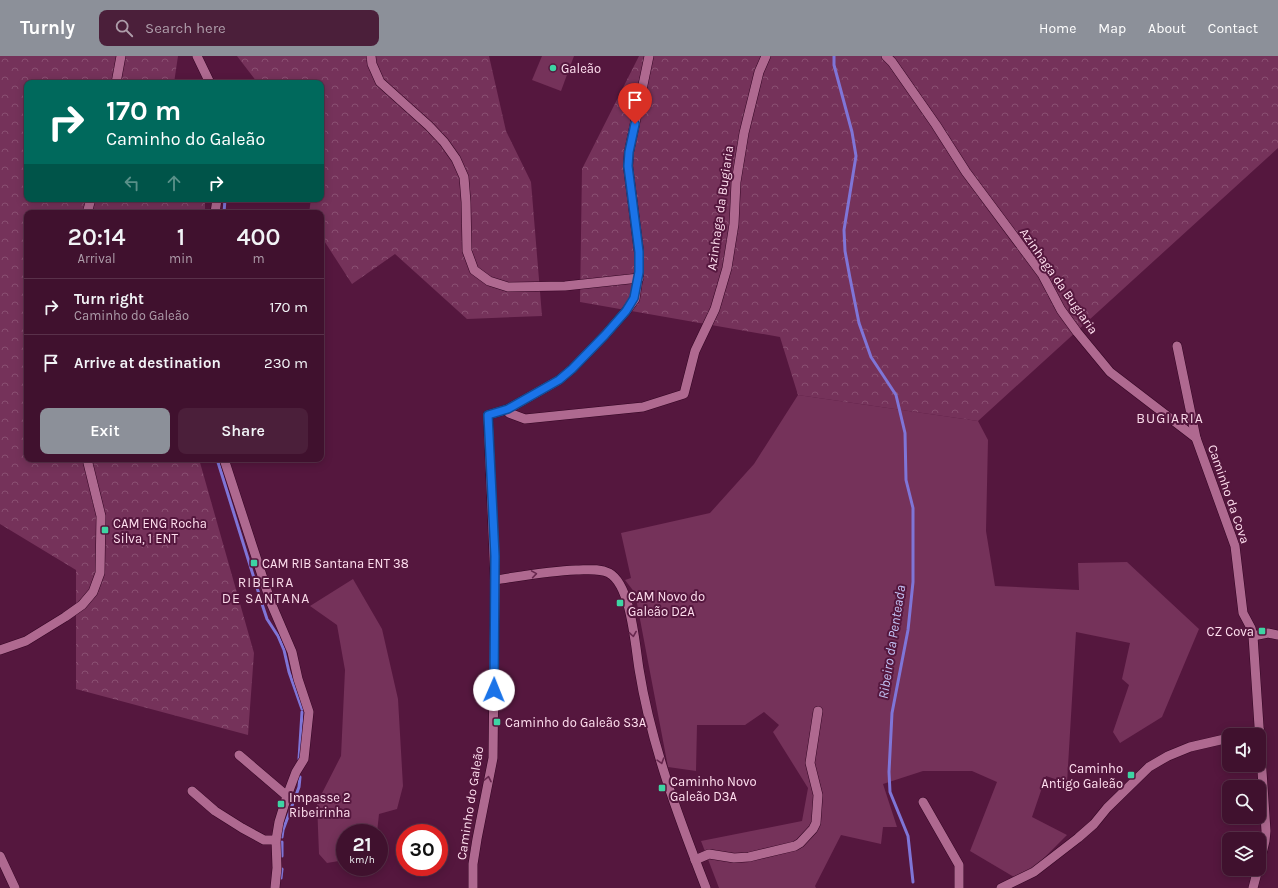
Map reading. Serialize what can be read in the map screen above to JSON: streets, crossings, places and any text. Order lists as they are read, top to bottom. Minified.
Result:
{"streets":{"street":["Azinhaga da Bugiaria","Caminho da Cova","Caminho do Galeão"]},"crossings":[["Azinhaga da Bugiaria","Caminho da Cova"],["Azinhaga da Bugiaria","Caminho do Galeão"]],"districts":["BUGIARIA","RIBEIRA DE SANTANA"],"water":["Ribeiro da Penteada"],"places":{"other":["Galeão"],"transit":["CAM ENG Rocha Silva, 1 ENT","CAM RIB Santana ENT 38","CAM Novo do Galeão D2A","CZ Cova","Caminho do Galeão S3A","Caminho Antigo Galeão","Caminho Novo Galeão D3A","Impasse 2 Ribeirinha"]},"page":{"header":"Turnly","search":"Search here","nav":["Home","Map","About","Contact"],"turn":["170 m","Caminho do Galeão"],"eta":["20:14","Arrival","1","min","400","m"],"list":[{"name":"Turn right","note":"Caminho do Galeão","value":"170 m"},{"name":"Arrive at destination","value":"230 m"}],"buttons":["Exit","Share"],"speed":"21 km/h","limit":"30"}}
